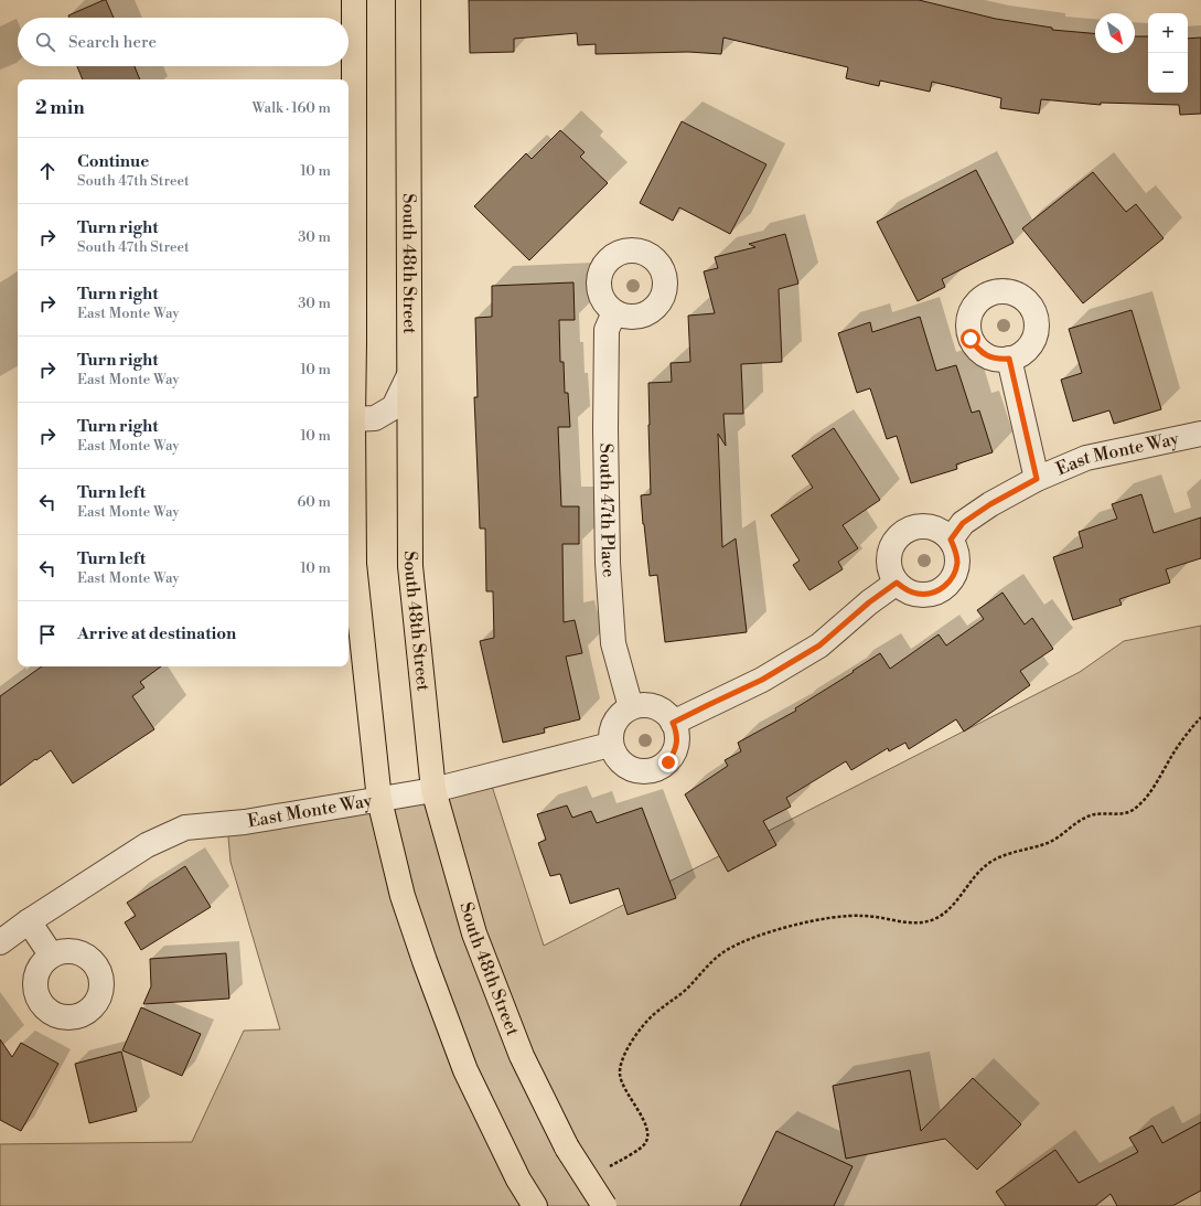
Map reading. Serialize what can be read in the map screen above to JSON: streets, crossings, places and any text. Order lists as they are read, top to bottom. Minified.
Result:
{"streets":{"main road":["South 48th Street"],"street":["East Monte Way","South 47th Place"]},"crossings":[["South 48th Street","East Monte Way"],["East Monte Way","South 47th Place"]],"north":"bottom right","page":{"map_buttons":["+","−"],"search":"Search here","heading":["2 min","Walk · 160 m"],"list":[["Continue","South 47th Street","10 m"],["Turn right","South 47th Street","30 m"],["Turn right","East Monte Way","30 m"],["Turn right","East Monte Way","10 m"],["Turn right","East Monte Way","10 m"],["Turn left","East Monte Way","60 m"],["Turn left","East Monte Way","10 m"],"Arrive at destination"]}}
